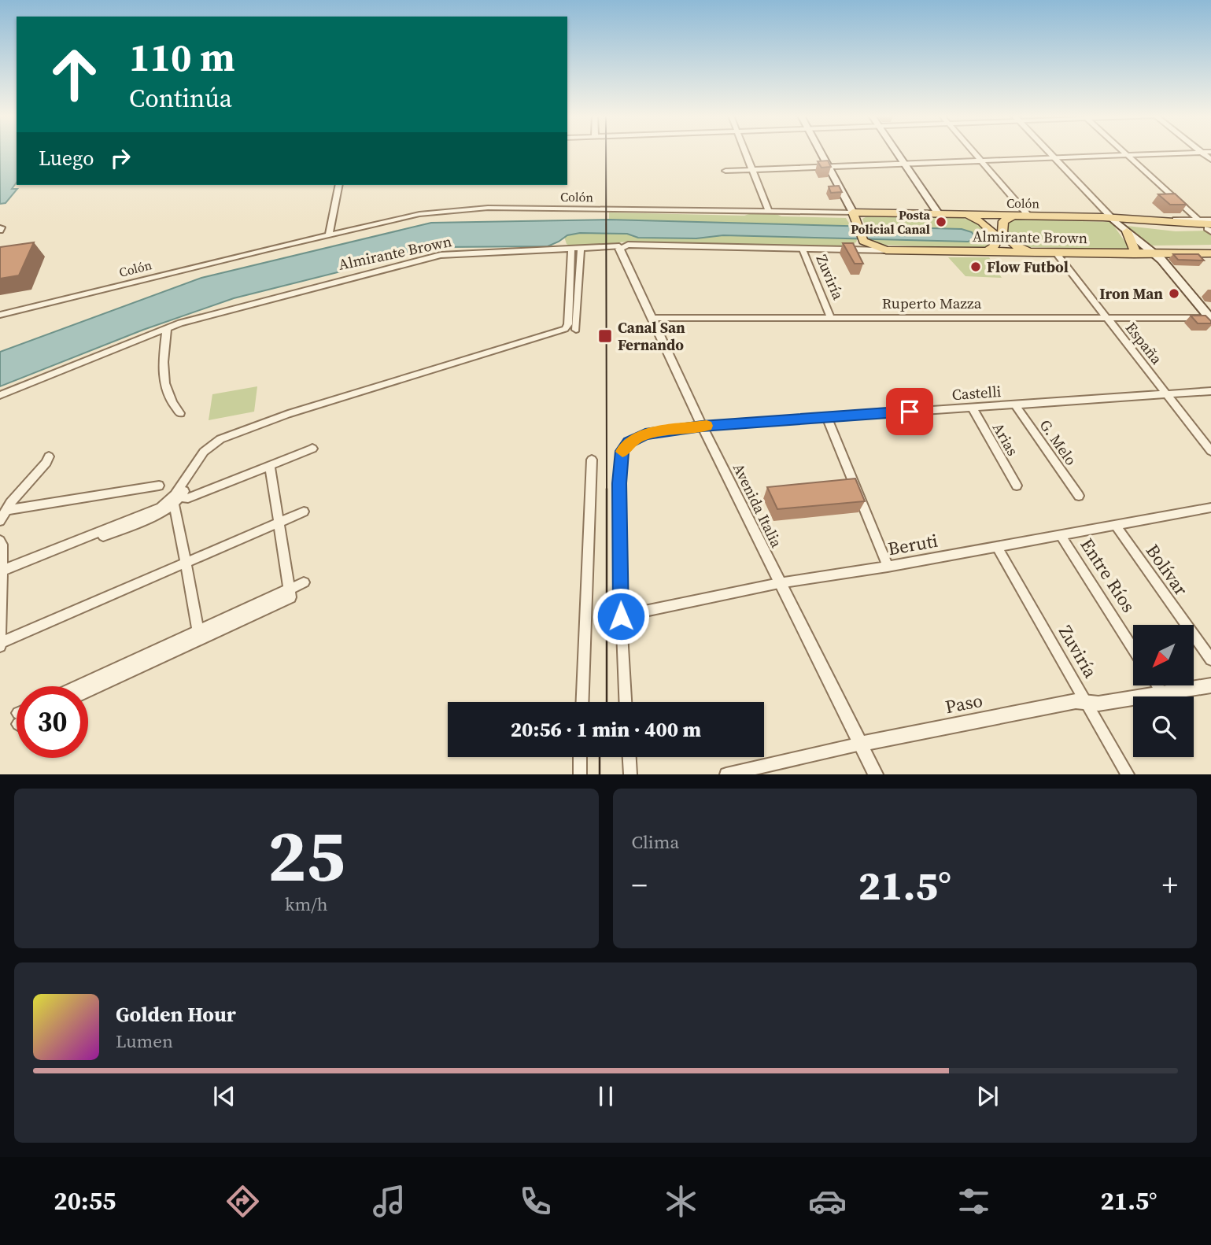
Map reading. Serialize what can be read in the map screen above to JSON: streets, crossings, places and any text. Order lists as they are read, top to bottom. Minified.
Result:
{"streets":{"main road":["Colón","Almirante Brown"],"street":["Zuviría","Ruperto Mazza","España","Castelli","Arias","G. Melo","Avenida Italia","Beruti","Bolívar","Entre Ríos","Paso"]},"crossings":[["Almirante Brown","Zuviría"],["Almirante Brown","España"],["Almirante Brown","Avenida Italia"],["Zuviría","Ruperto Mazza"],["Zuviría","Beruti"],["Zuviría","Paso"],["Ruperto Mazza","España"],["Ruperto Mazza","Avenida Italia"],["España","Castelli"],["Castelli","Arias"],["Castelli","G. Melo"],["Castelli","Avenida Italia"],["Castelli","Beruti"],["Avenida Italia","Beruti"],["Avenida Italia","Paso"],["Beruti","Bolívar"],["Beruti","Entre Ríos"]],"places":{"other":["Posta Policial Canal","Flow Futbol","Iron Man"],"transit":["Canal San Fernando"]},"north":"bottom left","page":{"turn":["110 m","Continúa"],"then":"Luego","limit":"30","trip":"20:56 · 1 min · 400 m","tile":[["25","km/h"],"Clima"],"heat":["−","21.5°","+"],"song":["Golden Hour","Lumen"],"tabs":["20:55","21.5°"]}}
